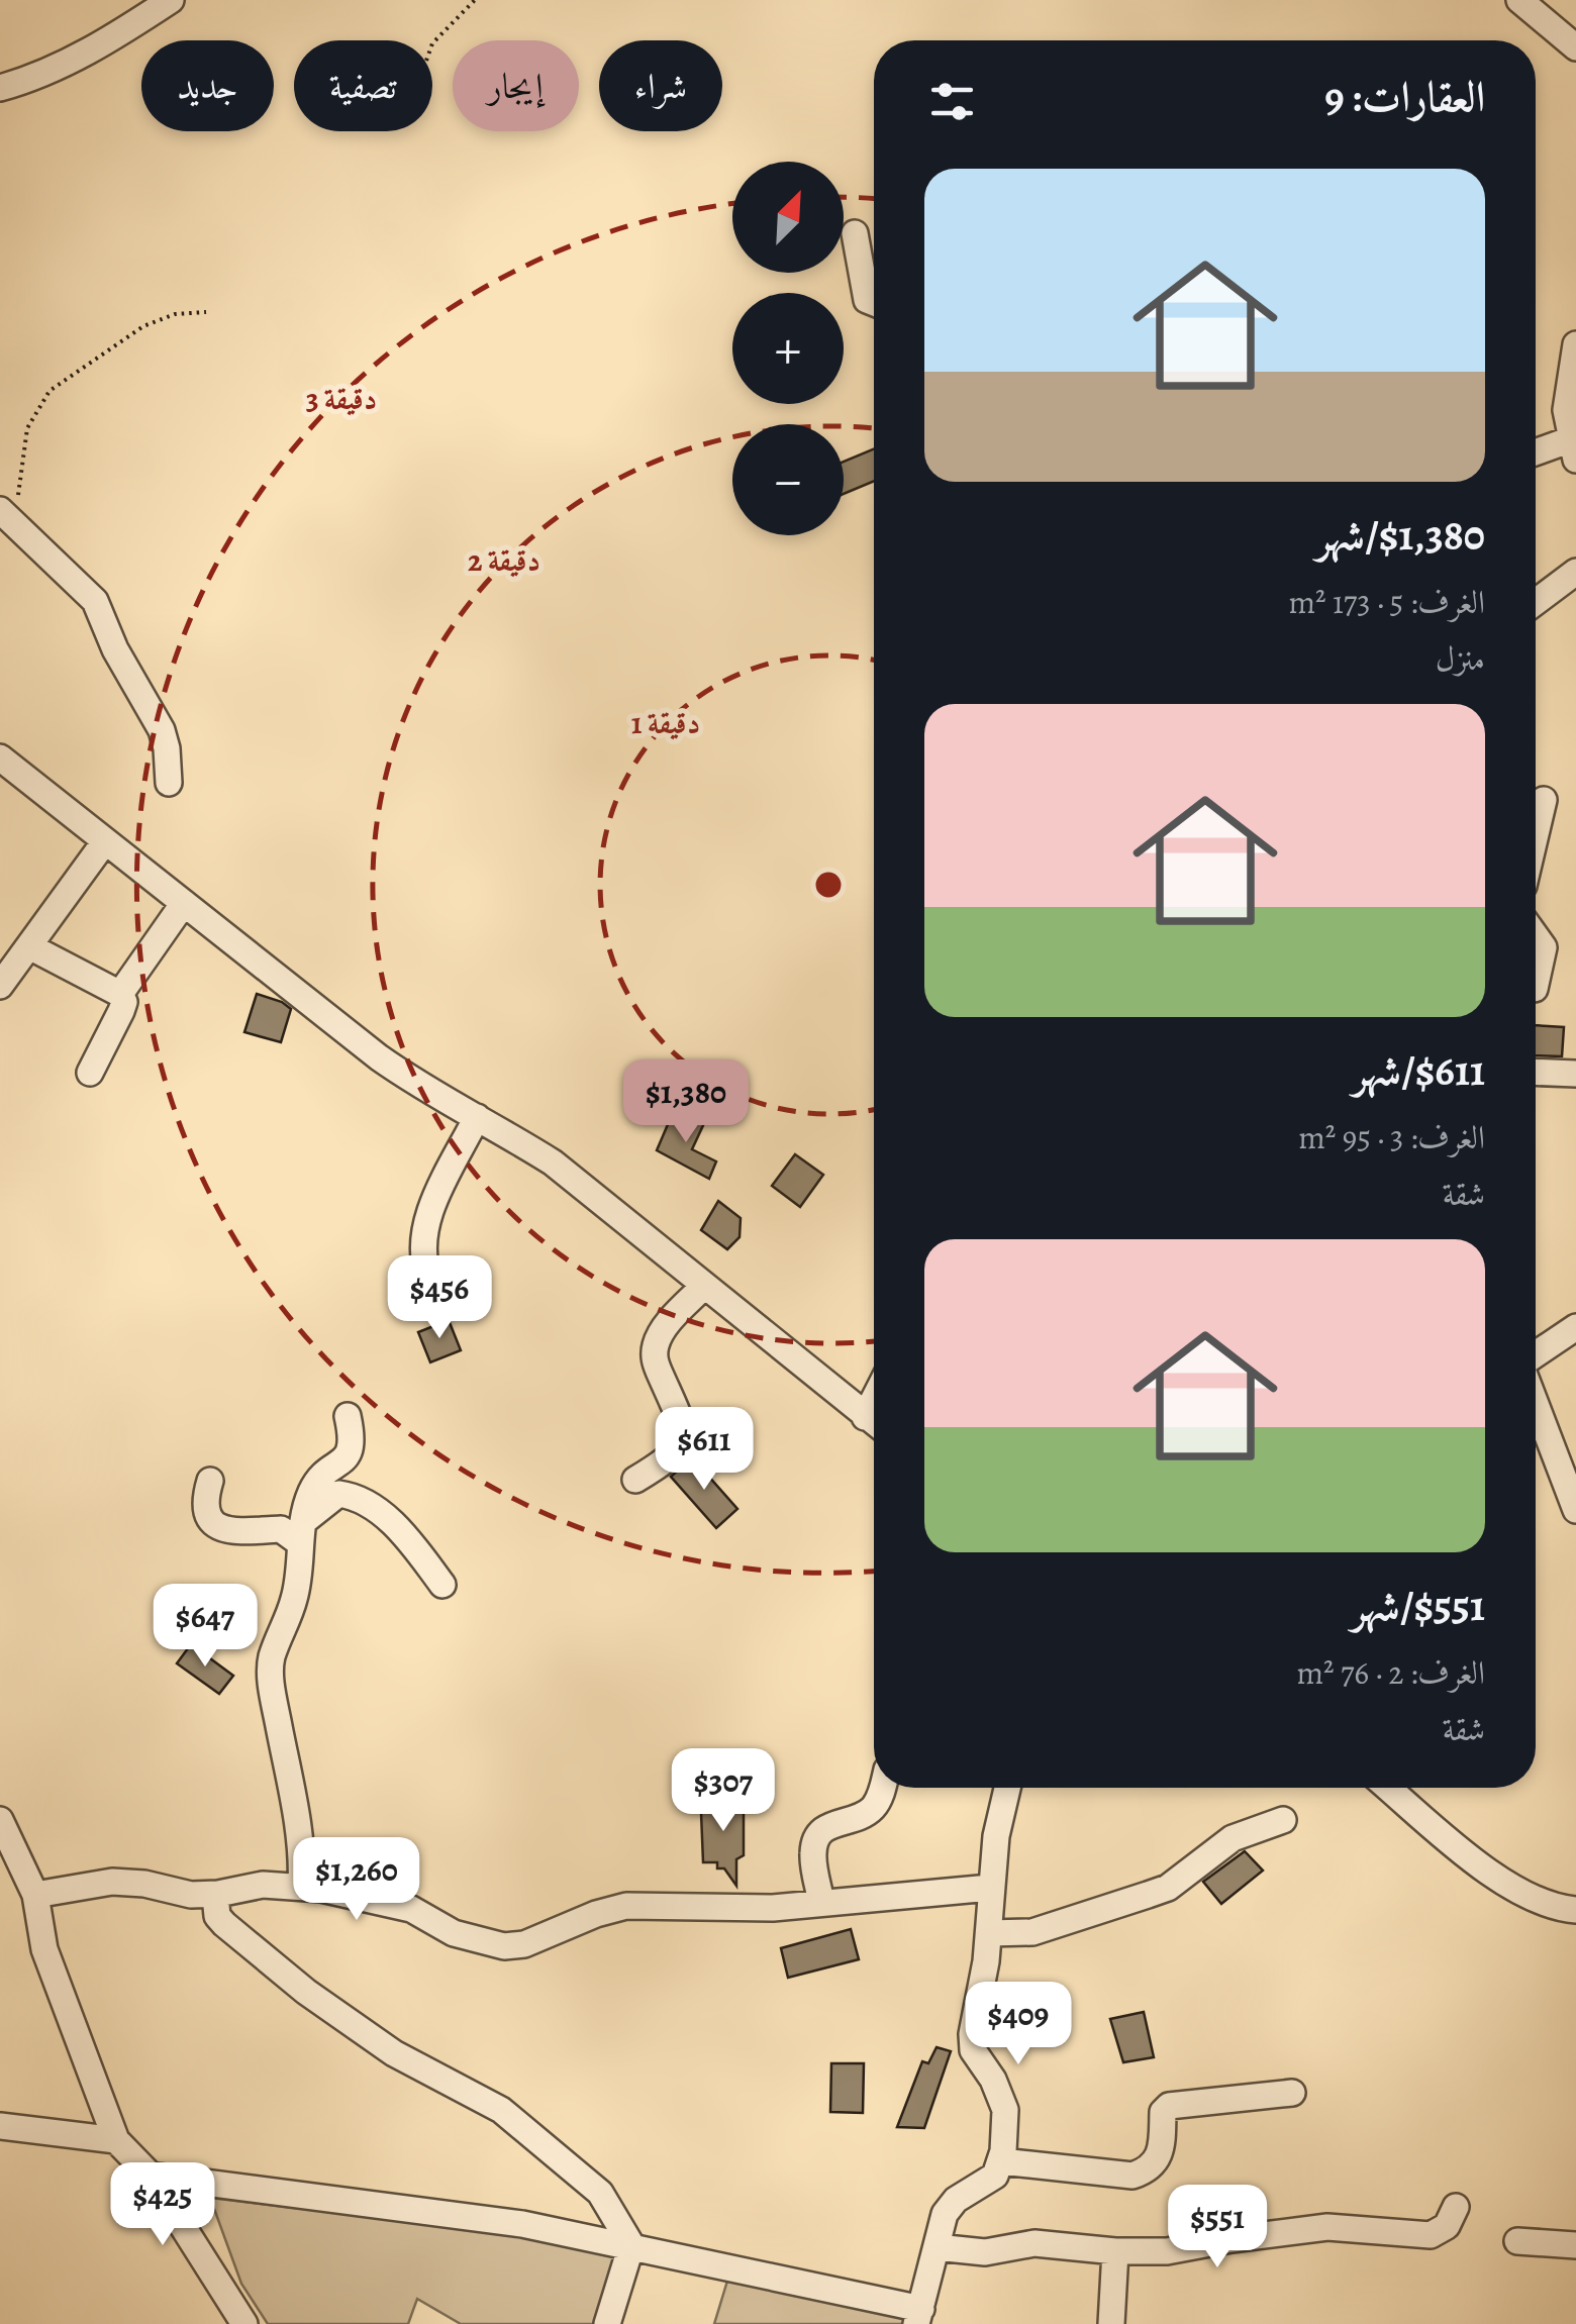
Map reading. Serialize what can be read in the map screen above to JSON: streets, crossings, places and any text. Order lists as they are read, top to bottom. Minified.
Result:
{"north":"top right","page":{"chip":["شراء","إيجار","تصفية","جديد"],"heading":"العقارات: 9","map_buttons":["+","−"],"list":[{"name":"$1,380/شهر","note":"الغرف: 5 · 173 m² · منزل"},{"name":"$611/شهر","note":"الغرف: 3 · 95 m² · شقة"},{"name":"$551/شهر","note":"الغرف: 2 · 76 m² · شقة"}],"price":["$1,380","$456","$611","$647","$307","$1,260","$409","$425","$551"]},"rings":["3 دقيقة","2 دقيقة","1 دقيقة"]}
